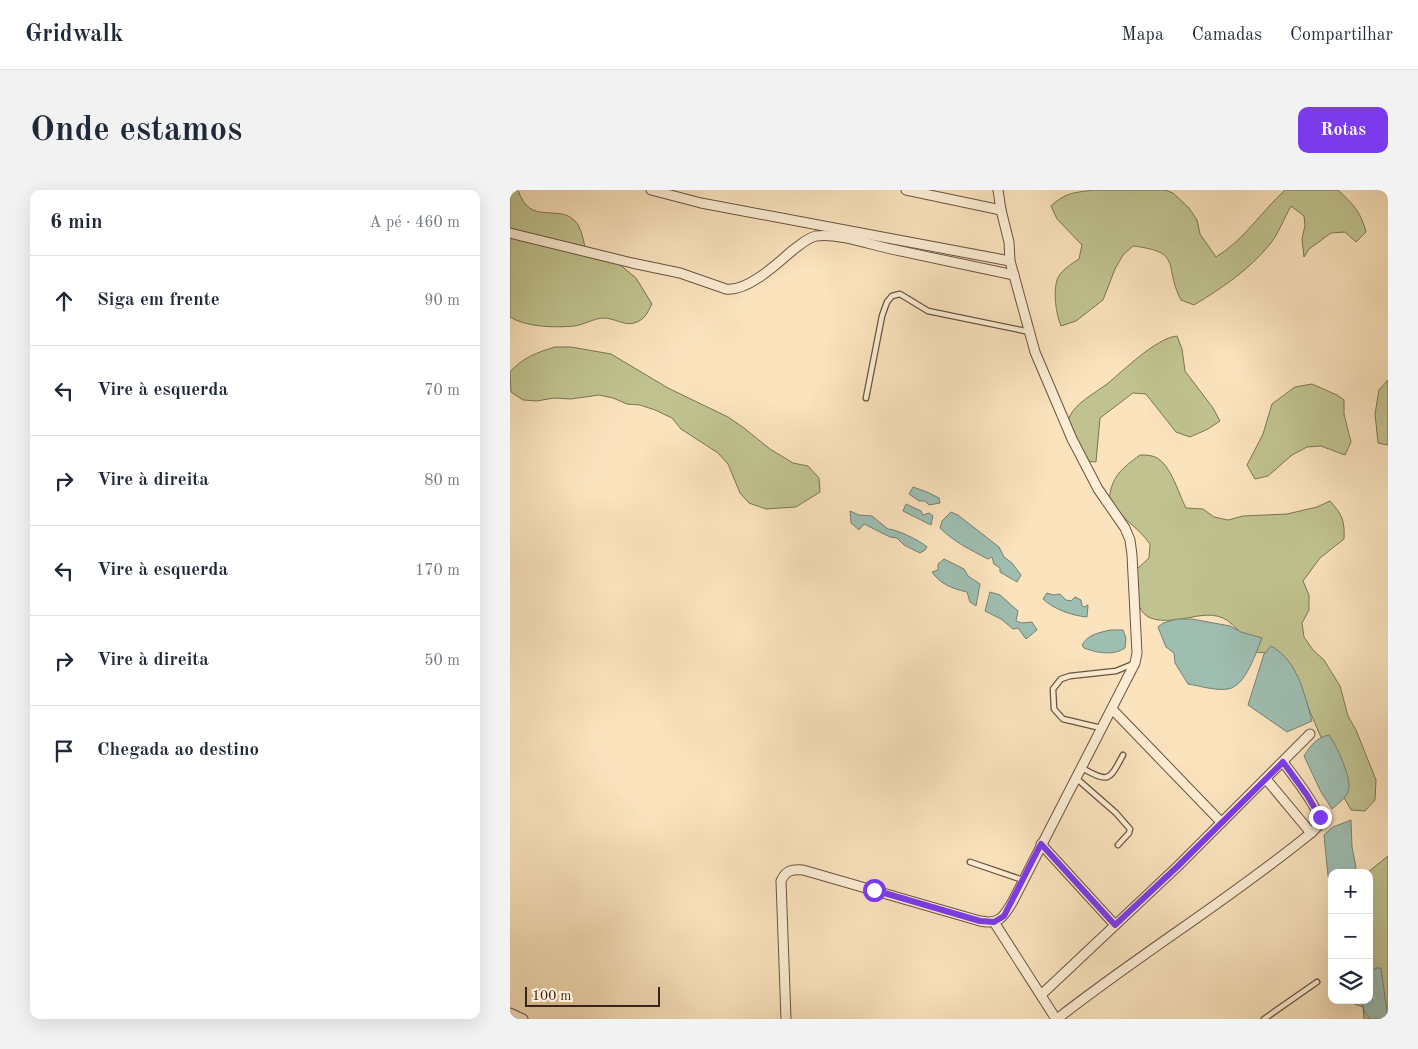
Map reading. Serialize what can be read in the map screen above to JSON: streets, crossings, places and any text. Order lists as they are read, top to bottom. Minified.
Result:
{"scale_bar":"100 m","page":{"header":"Gridwalk","nav":["Mapa","Camadas","Compartilhar"],"buttons":"Rotas","title":"Onde estamos","heading":["6 min","A pé · 460 m"],"list":[["Siga em frente","90 m"],["Vire à esquerda","70 m"],["Vire à direita","80 m"],["Vire à esquerda","170 m"],["Vire à direita","50 m"],"Chegada ao destino"],"map_buttons":["+","−"],"scale":"100 m"}}
